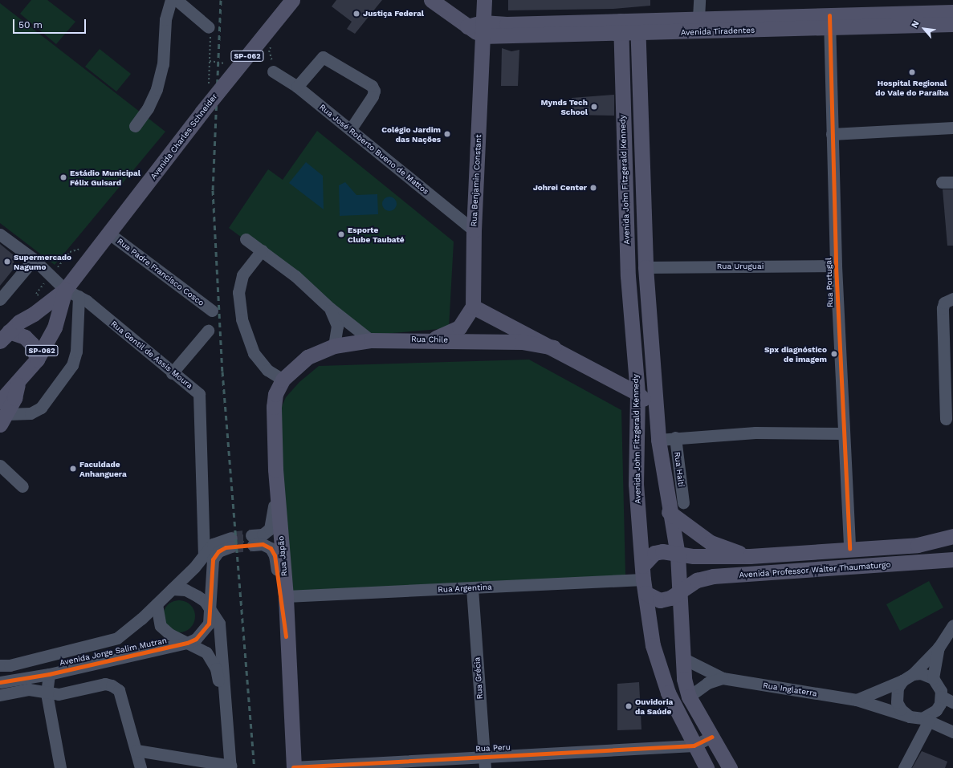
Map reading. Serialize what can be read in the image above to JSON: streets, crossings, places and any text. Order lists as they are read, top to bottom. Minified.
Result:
{"streets":{"main road":["Avenida Tiradentes","SP-062","Avenida Charles Schneider","Avenida John Fitzgerald Kennedy","Rua Benjamin Constant","Rua Chile","Rua Japão","Avenida Professor Walter Thaumaturgo"],"street":["Rua José Roberto Bueno de Mattos","Rua Uruguai","Rua Padre Francisco Cosco","Rua Portugal","Rua Gentil de Assis Moura","Rua Haiti","Rua Argentina","Avenida Jorge Salim Mutran","Rua Grécia","Rua Inglaterra","Rua Peru"]},"crossings":[["Avenida Tiradentes","Avenida John Fitzgerald Kennedy"],["Avenida Tiradentes","Rua Benjamin Constant"],["Avenida Tiradentes","Rua Portugal"],["SP-062","Avenida Charles Schneider"],["Avenida Charles Schneider","Rua Padre Francisco Cosco"],["Avenida Charles Schneider","Rua Gentil de Assis Moura"],["Rua José Roberto Bueno de Mattos","Rua Benjamin Constant"],["Avenida John Fitzgerald Kennedy","Rua Chile"],["Avenida John Fitzgerald Kennedy","Avenida Professor Walter Thaumaturgo"],["Avenida John Fitzgerald Kennedy","Rua Argentina"],["Avenida John Fitzgerald Kennedy","Rua Peru"],["Rua Benjamin Constant","Rua Chile"],["Rua Uruguai","Rua Portugal"],["Rua Chile","Rua Japão"],["Rua Gentil de Assis Moura","Avenida Jorge Salim Mutran"],["Rua Japão","Rua Argentina"],["Rua Japão","Rua Peru"],["Avenida Professor Walter Thaumaturgo","Rua Argentina"],["Rua Argentina","Rua Grécia"],["Rua Grécia","Rua Peru"]],"places":["Justiça Federal","Hospital Regional do Vale do Paraíba","Mynds Tech School","Colégio Jardim das Nações","Estádio Municipal Félix Guisard","Johrei Center","Esporte Clube Taubaté","Supermercado Nagumo","Spx diagnóstico de imagem","Faculdade Anhanguera","Ouvidoria da Saúde"],"scale_bar":"50 m","north":"top left"}
